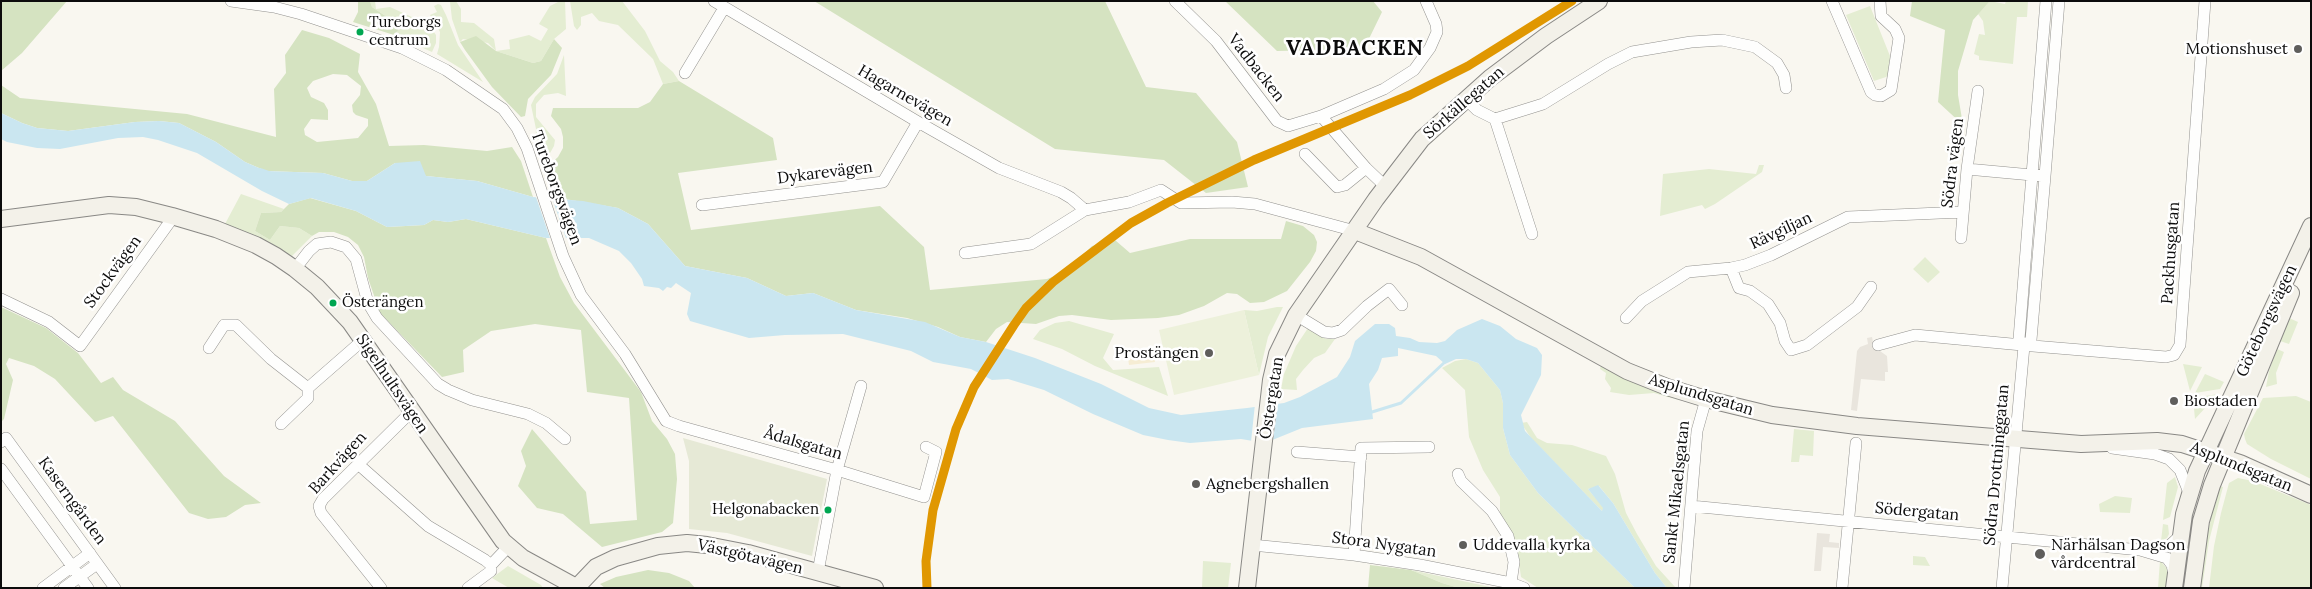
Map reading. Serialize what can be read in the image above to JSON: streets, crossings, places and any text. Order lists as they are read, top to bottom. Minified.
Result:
{"streets":{"street":["Vadbacken","Hagarnevägen","Sörkällegatan","Södra vägen","Dykarevägen","Tureborgsvägen","Rävgiljan","Packhusgatan","Stockvägen","Göteborgsvägen","Sigelhultsvägen","Asplundsgatan","Östergatan","Ådalsgatan","Barkvägen","Södra Drottninggatan","Sankt Mikaelsgatan","Kaserngården","Södergatan","Stora Nygatan","Västgötavägen"]},"crossings":[["Hagarnevägen","Dykarevägen"],["Sörkällegatan","Asplundsgatan"],["Sörkällegatan","Östergatan"],["Södra vägen","Rävgiljan"],["Tureborgsvägen","Ådalsgatan"],["Packhusgatan","Södra Drottninggatan"],["Stockvägen","Sigelhultsvägen"],["Göteborgsvägen","Asplundsgatan"],["Göteborgsvägen","Södergatan"],["Sigelhultsvägen","Barkvägen"],["Sigelhultsvägen","Västgötavägen"],["Asplundsgatan","Östergatan"],["Asplundsgatan","Södra Drottninggatan"],["Asplundsgatan","Sankt Mikaelsgatan"],["Östergatan","Stora Nygatan"],["Södra Drottninggatan","Södergatan"],["Sankt Mikaelsgatan","Södergatan"]],"districts":["VADBACKEN"],"places":["Tureborgs centrum","Motionshuset","Österängen","Prostängen","Biostaden","Agnebergshallen","Helgonabacken","Uddevalla kyrka","Närhälsan Dagson vårdcentral"]}
